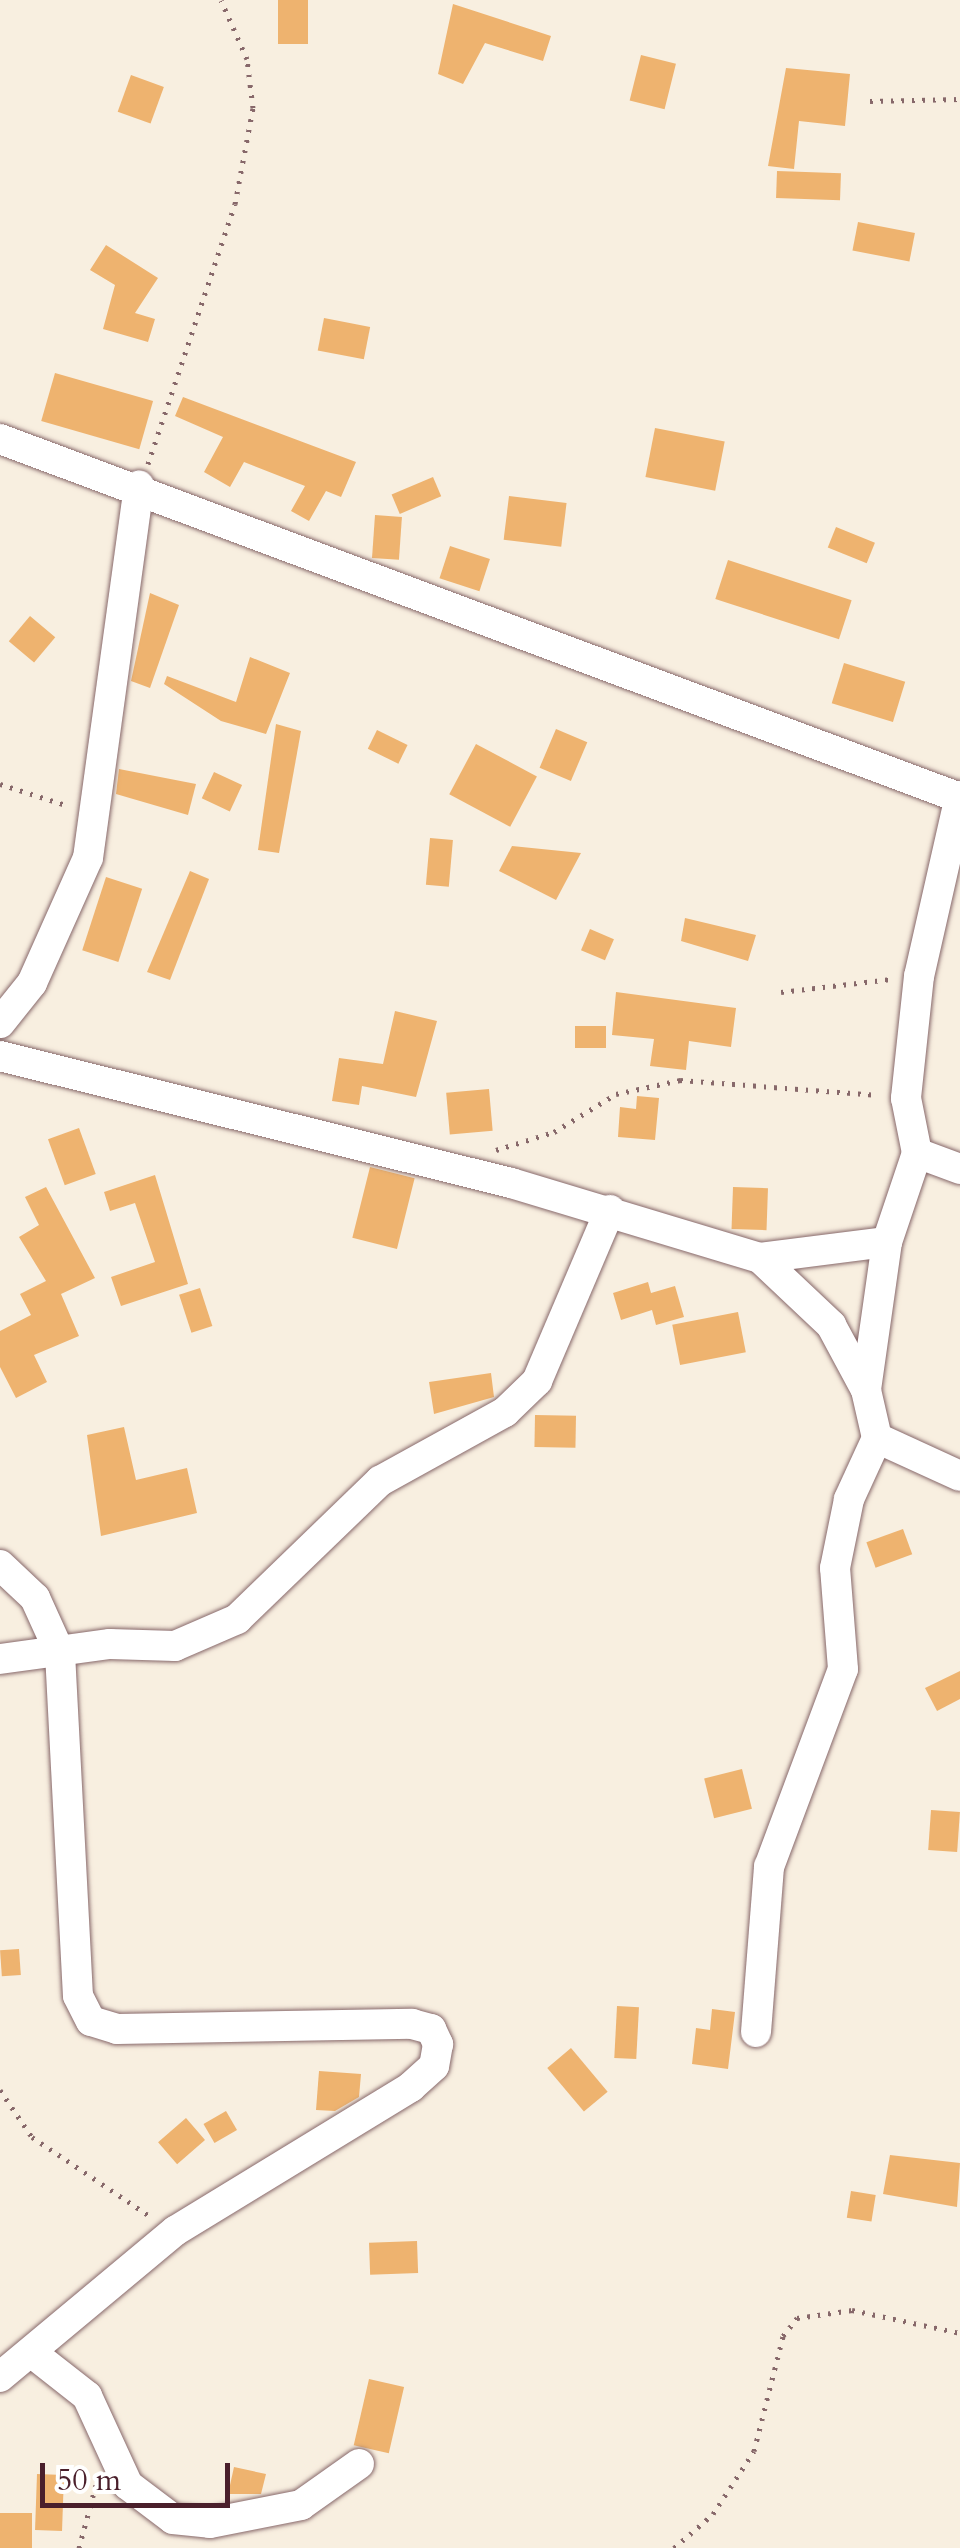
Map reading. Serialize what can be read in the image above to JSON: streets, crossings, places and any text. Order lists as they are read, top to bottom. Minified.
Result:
{"scale_bar":"50 m"}
